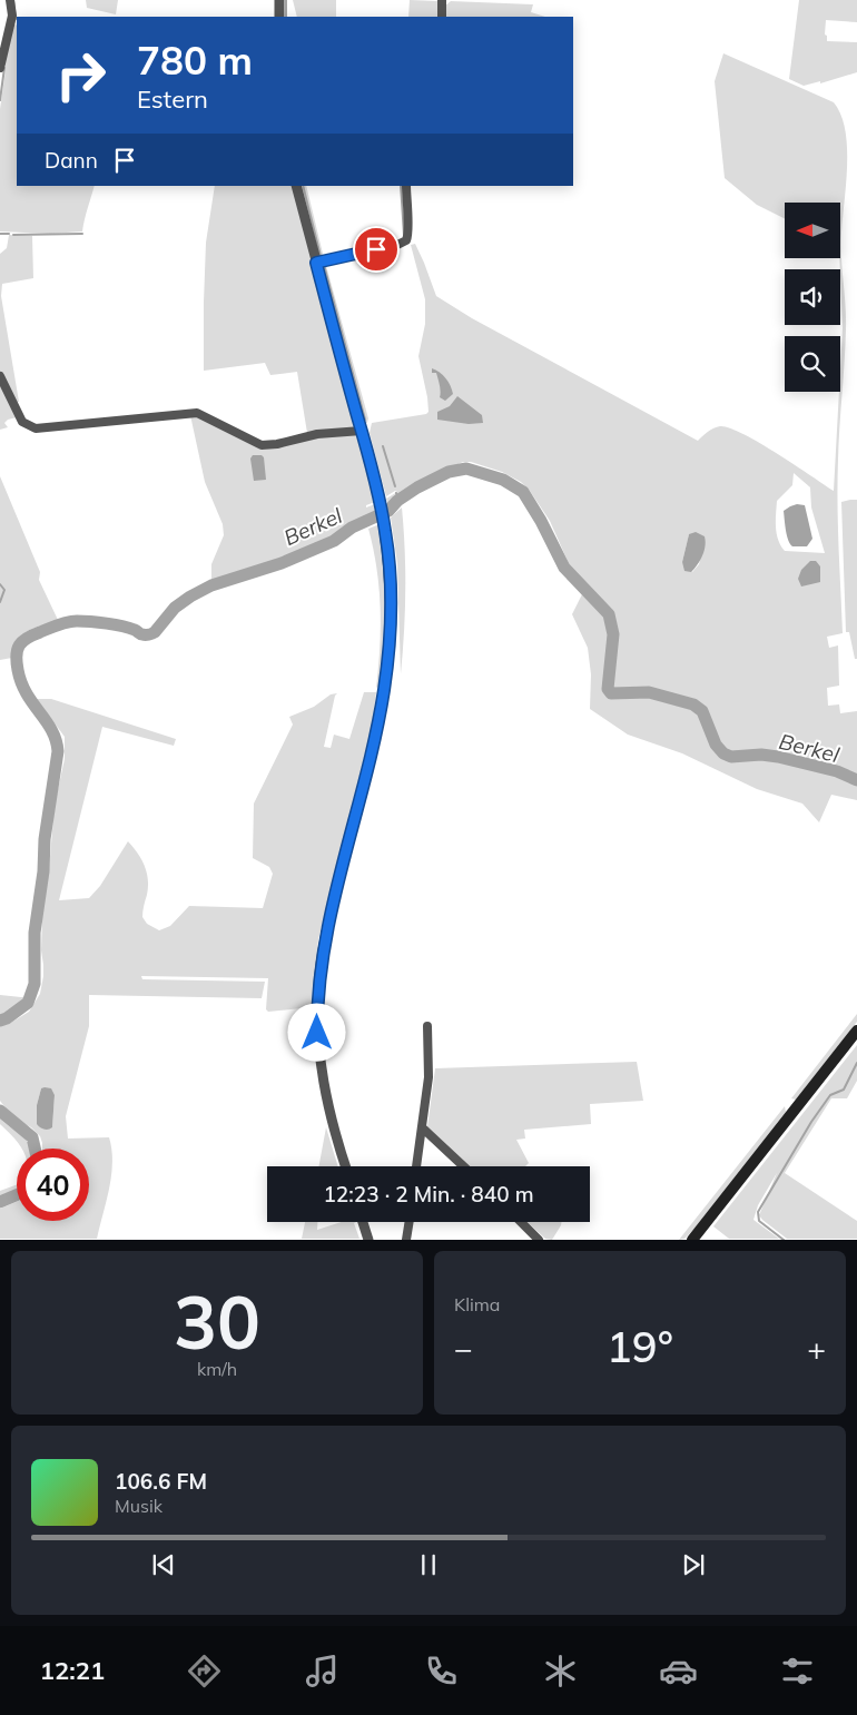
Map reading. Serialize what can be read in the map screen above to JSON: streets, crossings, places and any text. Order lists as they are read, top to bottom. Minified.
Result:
{"water":["Berkel"],"north":"left","page":{"turn":["780 m","Estern"],"then":"Dann","limit":"40","trip":"12:23 · 2 Min. · 840 m","tile":[["30","km/h"],"Klima"],"heat":["−","19°","+"],"song":["106.6 FM","Musik"],"tabs":"12:21"}}
